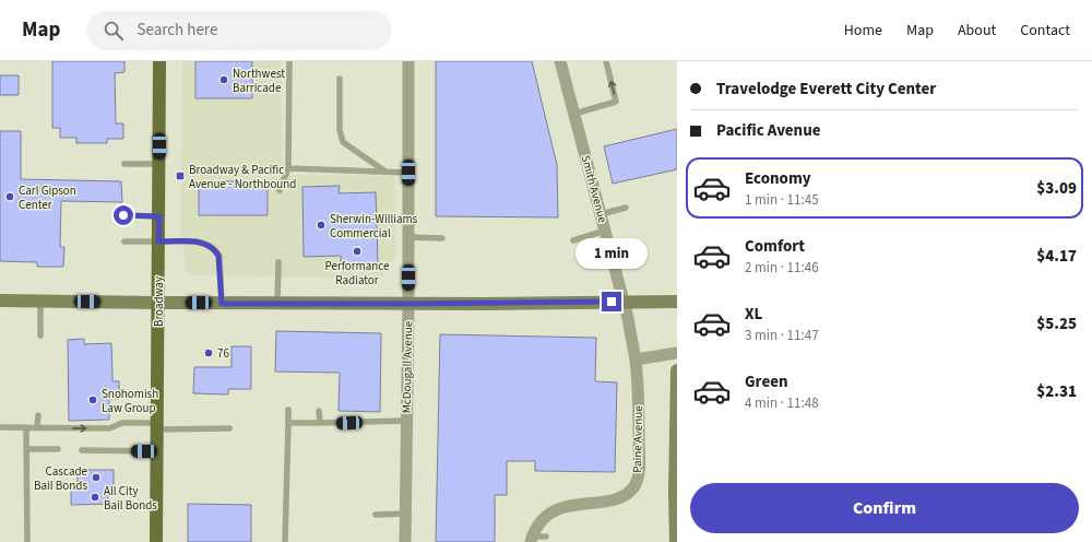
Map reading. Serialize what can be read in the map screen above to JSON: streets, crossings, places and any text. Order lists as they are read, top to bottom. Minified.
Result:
{"streets":{"main road":["Broadway"],"street":["Smith Avenue","McDougall Avenue","Paine Avenue"]},"crossings":[["Smith Avenue","Paine Avenue"]],"places":{"other":["Northwest Barricade","Carl Gipson Center","Sherwin-Williams Commercial","Performance Radiator","76","Snohomish Law Group","Cascade Bail Bonds","All City Bail Bonds"],"transit":["Broadway & Pacific Avenue - Northbound"]},"page":{"header":"Map","search":"Search here","nav":["Home","Map","About","Contact"],"banner":["Travelodge Everett City Center","Pacific Avenue"],"list":[{"name":"Economy","note":"1 min · 11:45","value":"$3.09"},{"name":"Comfort","note":"2 min · 11:46","value":"$4.17"},{"name":"XL","note":"3 min · 11:47","value":"$5.25"},{"name":"Green","note":"4 min · 11:48","value":"$2.31"}],"bubble":"1 min","buttons":"Confirm"}}
